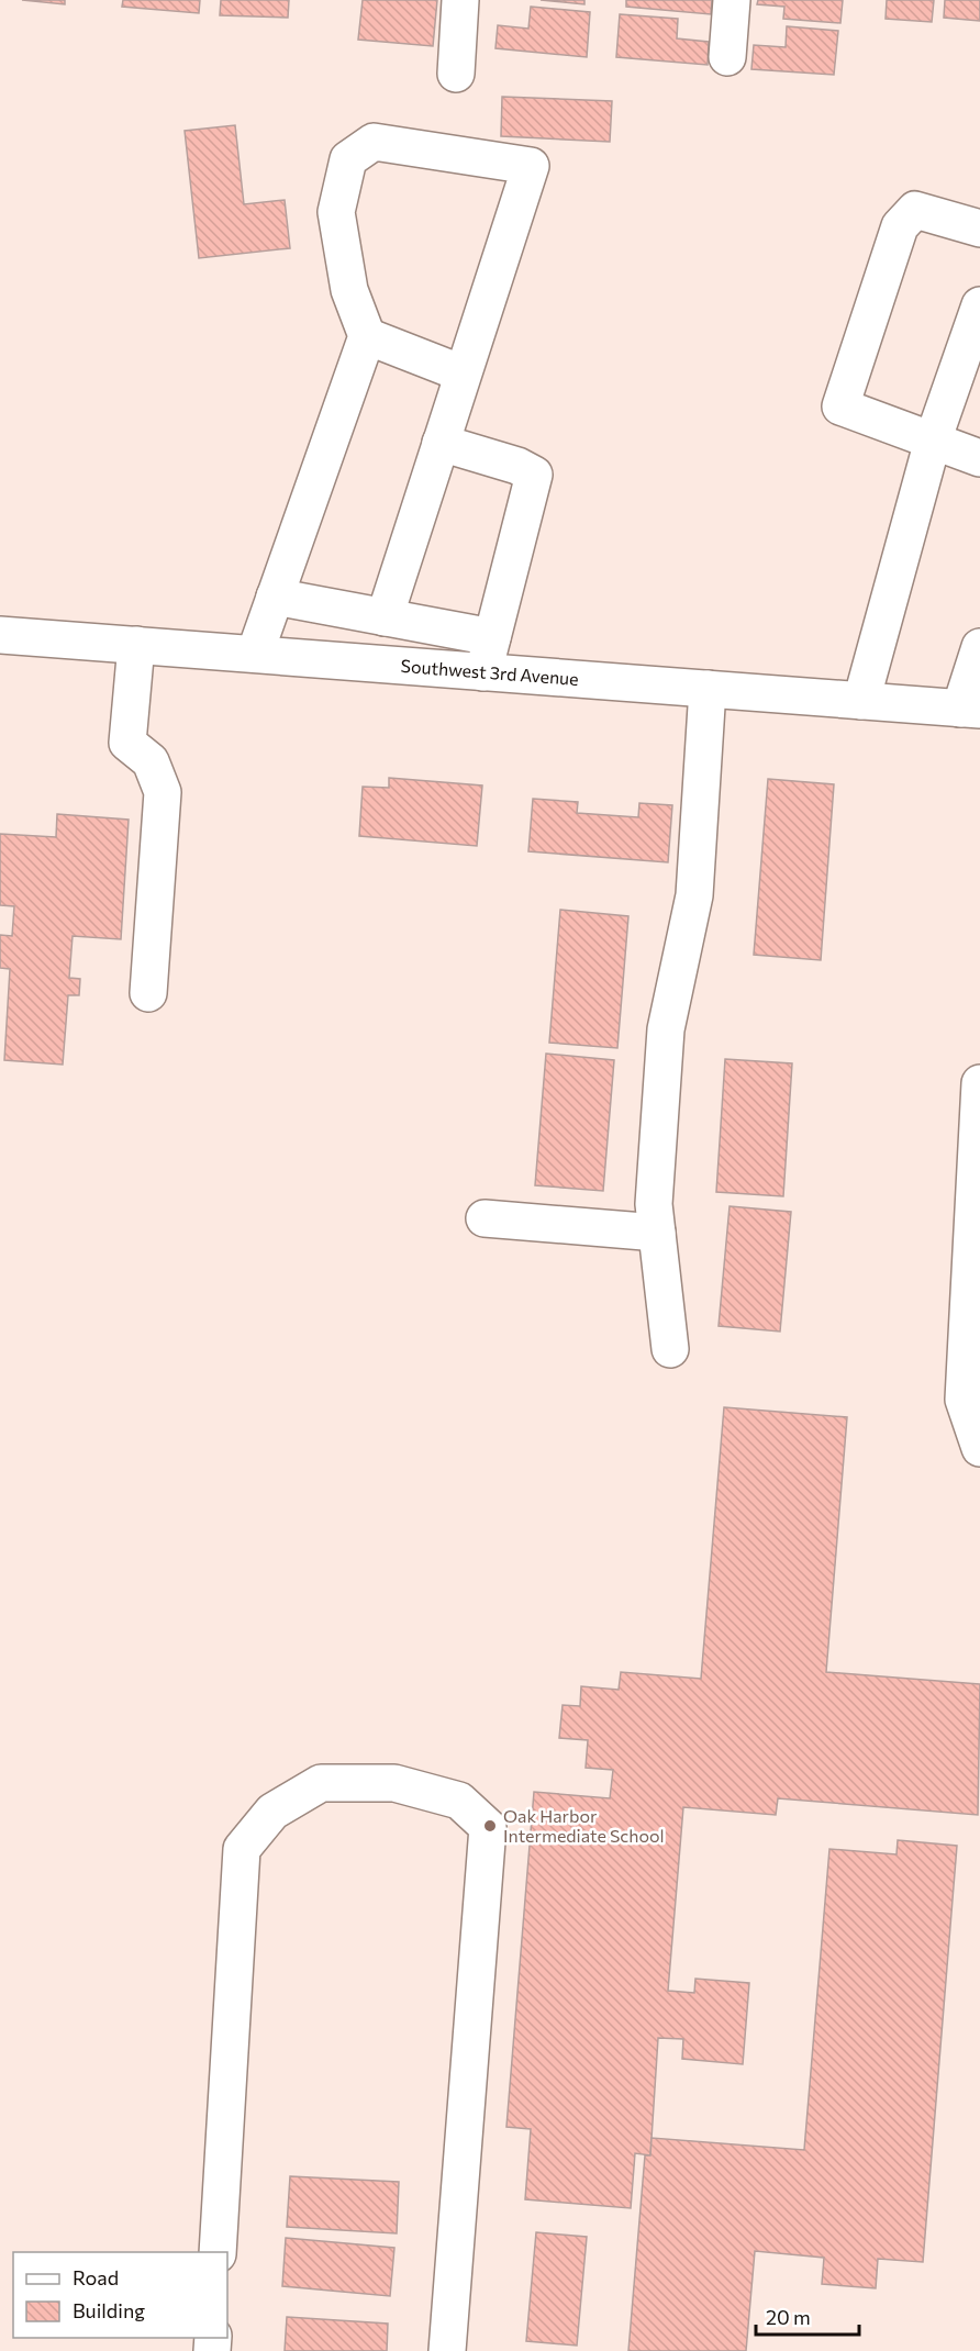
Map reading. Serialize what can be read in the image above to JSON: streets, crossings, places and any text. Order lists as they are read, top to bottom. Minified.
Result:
{"streets":{"street":["Southwest 3rd Avenue"]},"places":["Oak Harbor Intermediate School"],"legend":["Road","Building"],"scale_bar":"20 m"}
